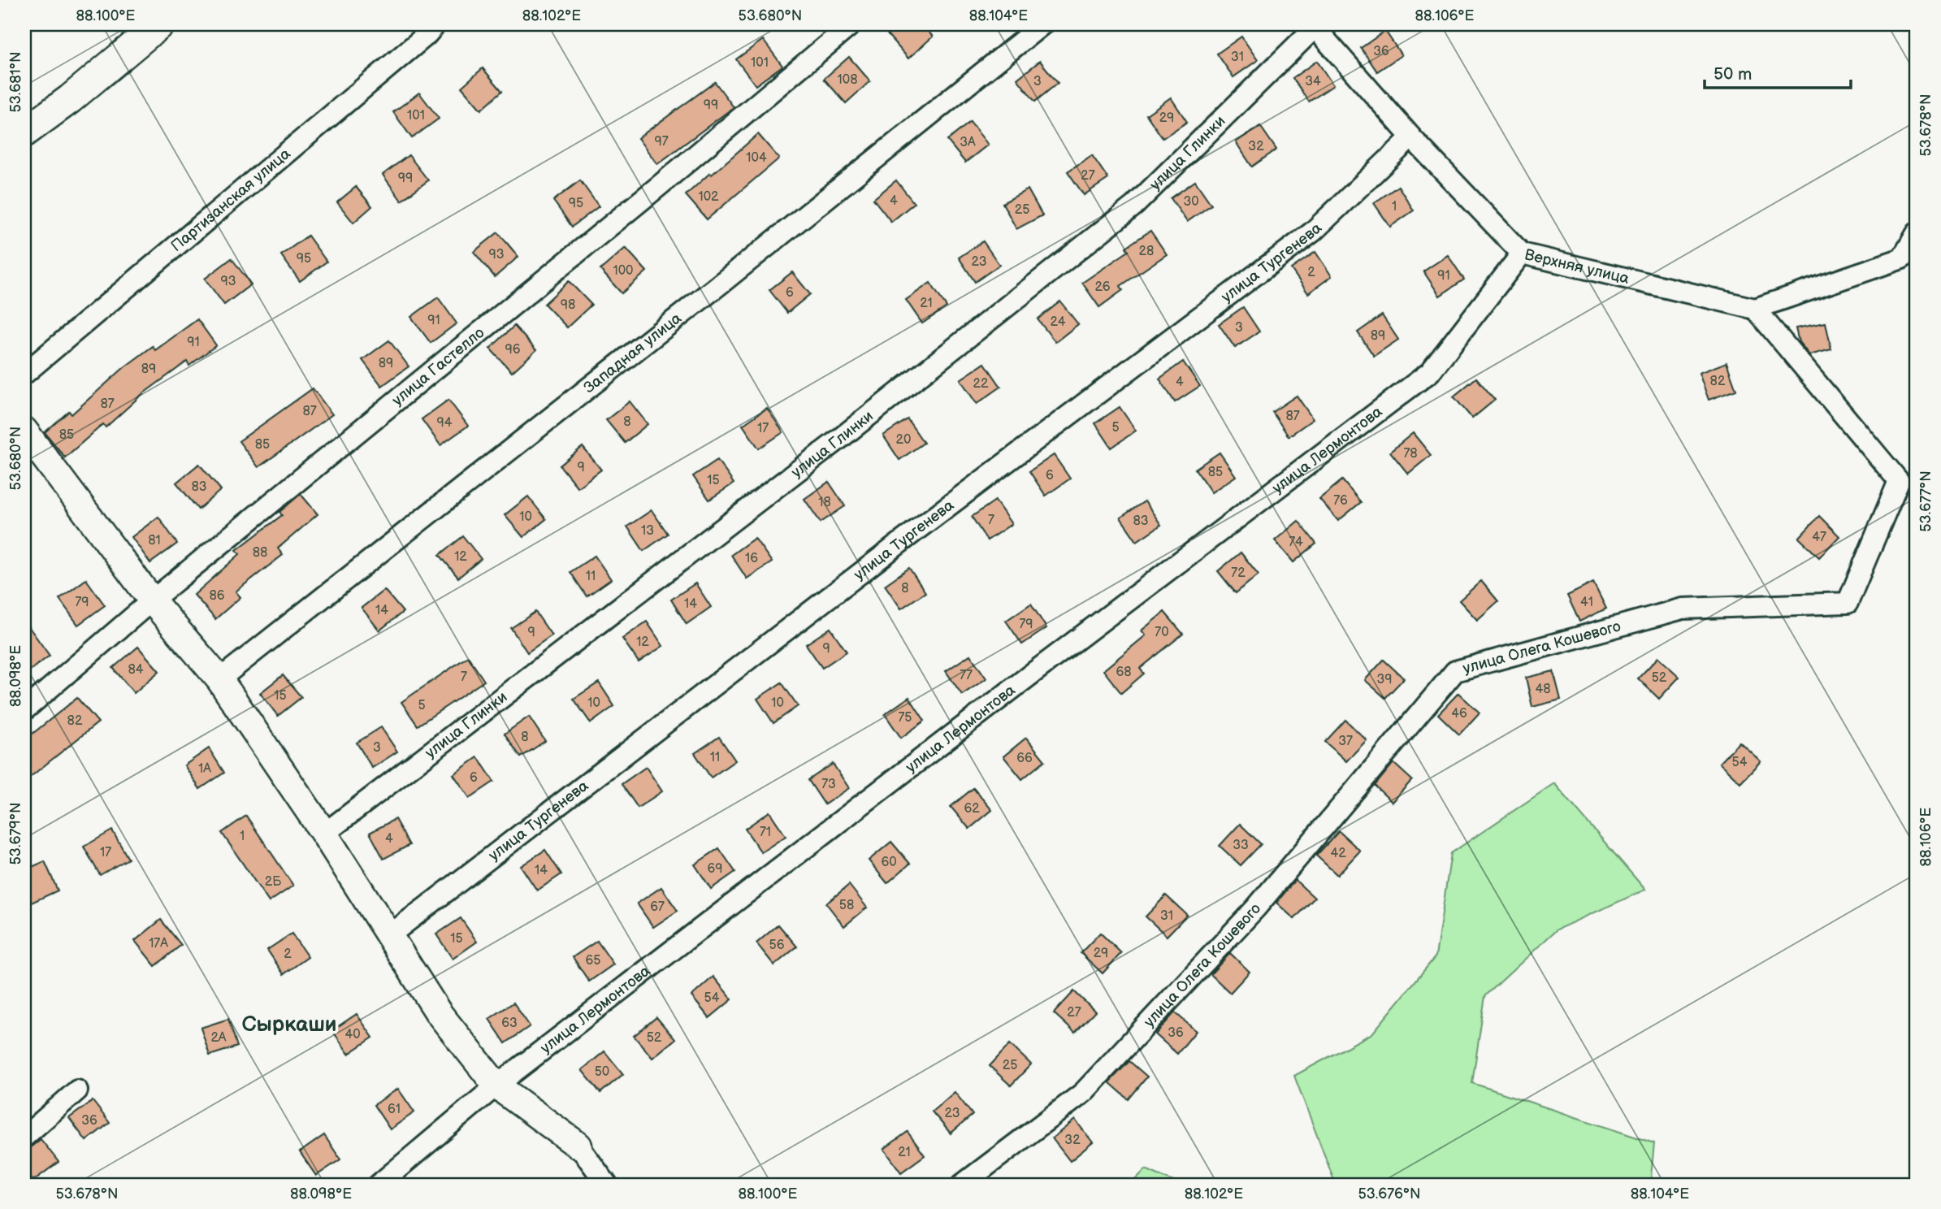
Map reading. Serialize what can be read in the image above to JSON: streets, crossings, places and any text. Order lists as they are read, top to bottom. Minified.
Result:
{"streets":{"street":["улица Глинки","Партизанская улица","улица Тургенева","Верхняя улица","Западная улица","улица Гастелло","улица Лермонтова","улица Олега Кошевого"]},"crossings":[["улица Глинки","Верхняя улица"],["улица Тургенева","Верхняя улица"],["Верхняя улица","улица Лермонтова"],["Верхняя улица","улица Олега Кошевого"]],"districts":["Сыркаши"],"house_numbers":["36","31","101","108","3","34","99","101","29","97","3А","32","104","27","99","102","4","30","95","1","25","28","93","95","23","100","2","91","93","26","6","21","98","91","24","3","89","91","96","89","89","82","4","22","87","87","87","8","94","5","17","85","20","85","78","9","85","6","15","83","76","18","10","7","83","13","47","81","74","88","12","16","72","11","8","86","79","41","14","14","79","9","70","12","9","84","68","77","7","52","39","48","15","10","10","5","46","75","82","8","37","3","11","66","54","1А","6","73","62","71","1","4","33","17","42","60","69","14","2Б","58","67","31","15","17А","56","29","2","65","54","27","63","36","40","2А","52","25","50","61","23","36","32","21"],"scale_bar":"50 m","coordinates":["88.100°E","88.102°E","53.680°N","88.104°E","88.106°E","53.681°N","53.678°N","53.677°N","88.098°E","53.679°N","53.676°N"]}
